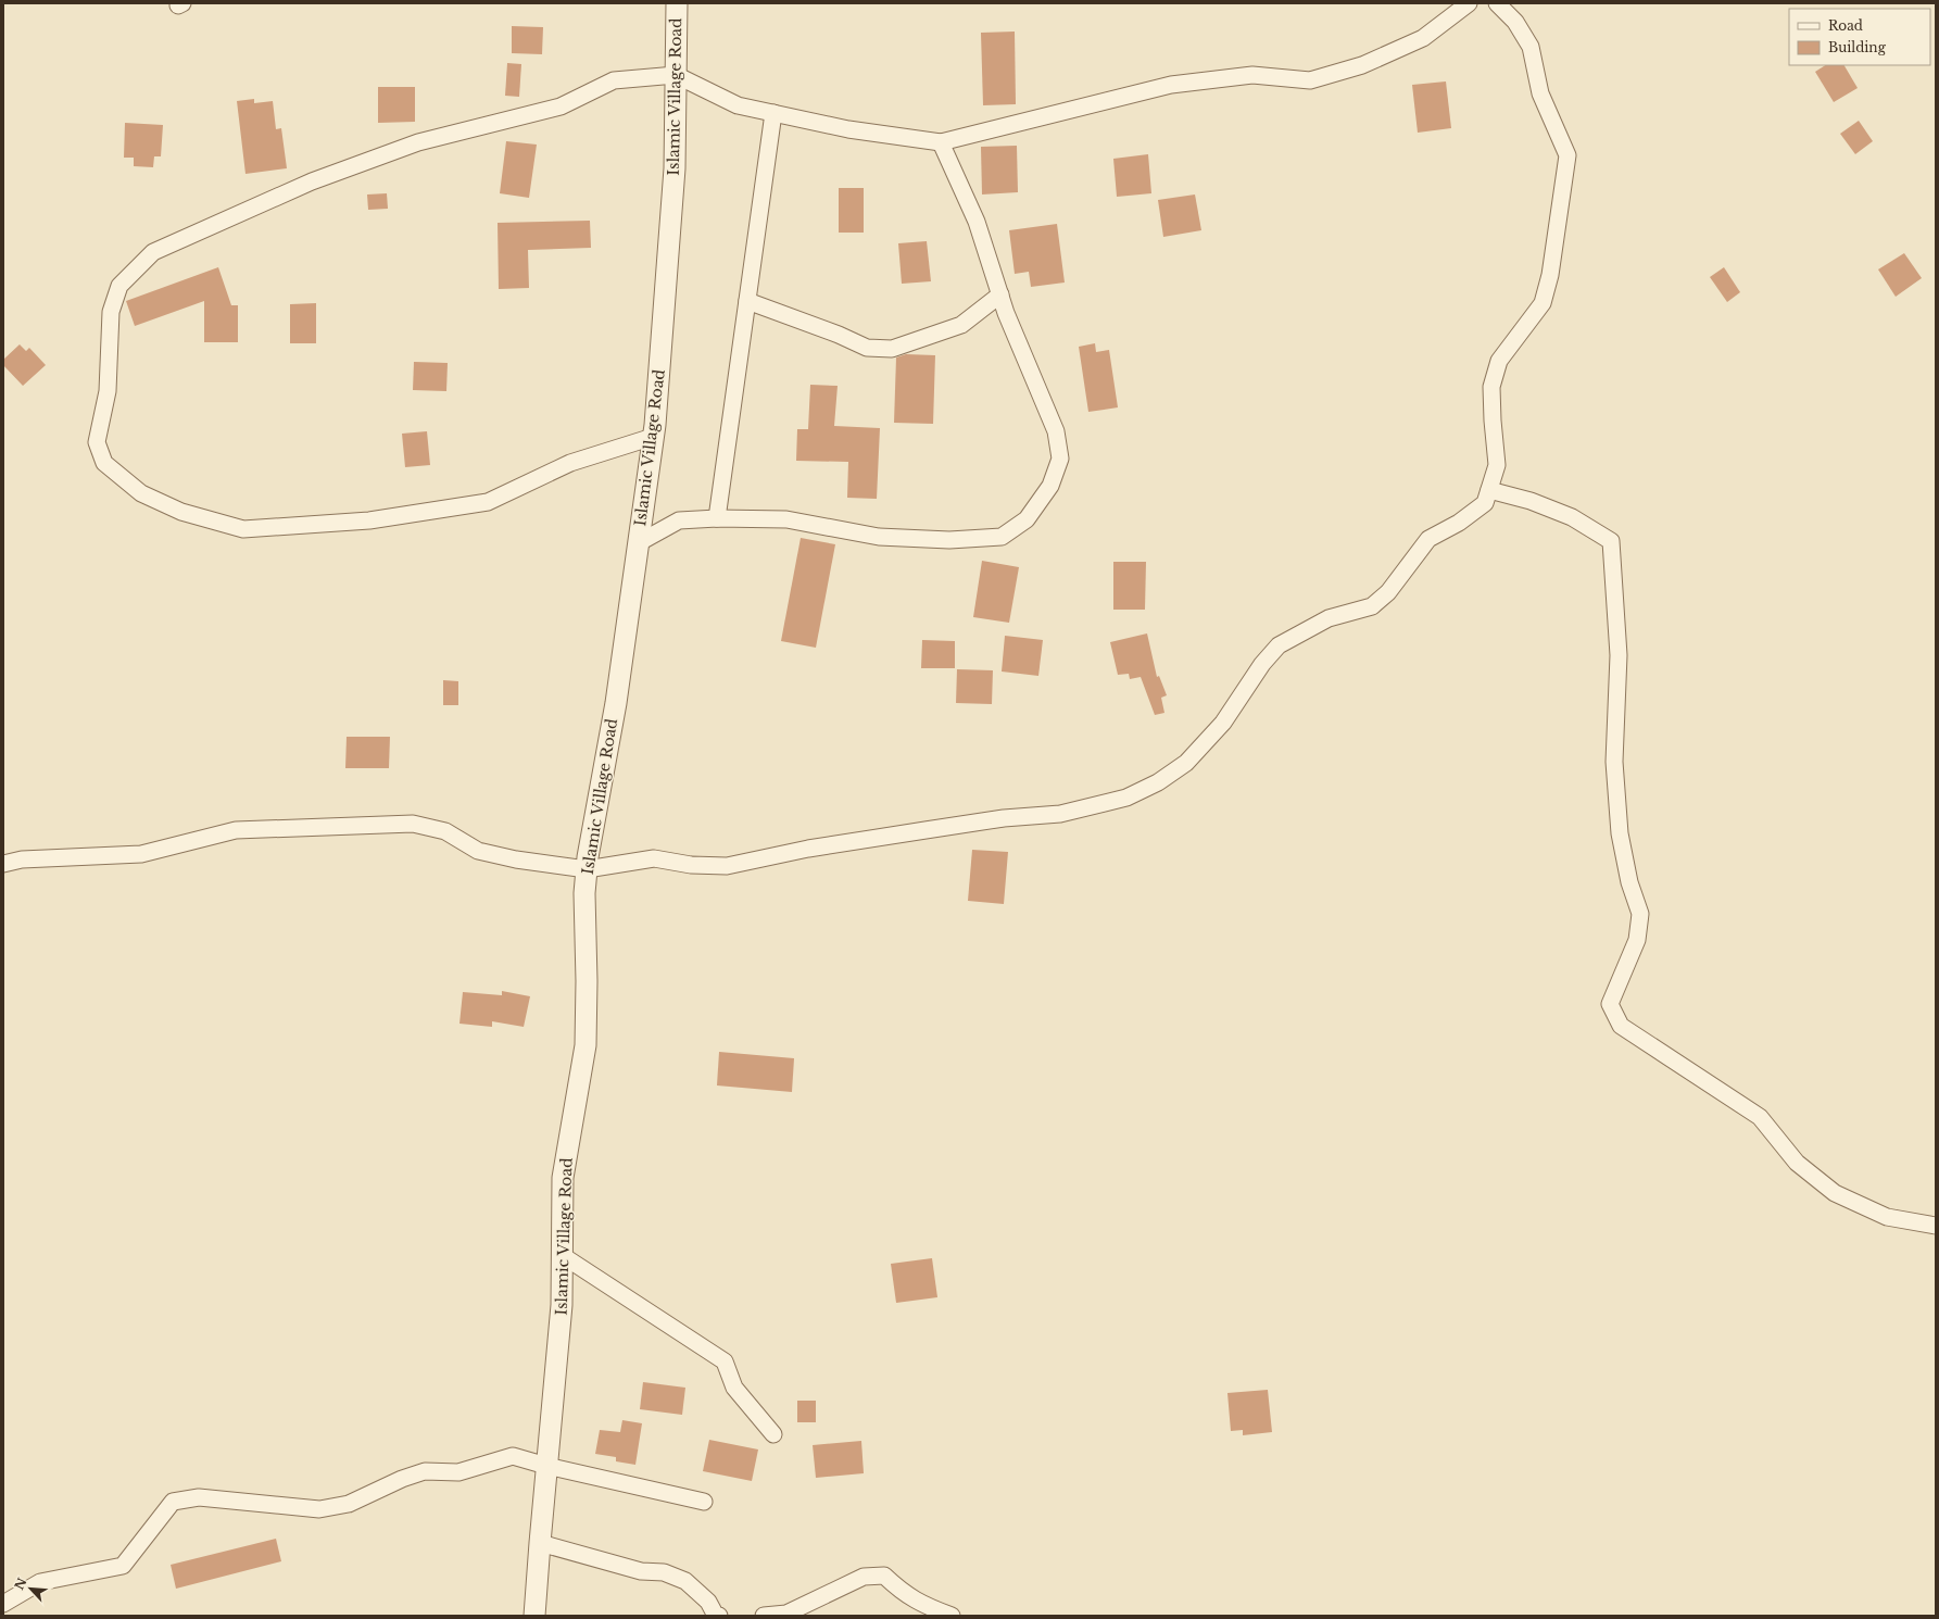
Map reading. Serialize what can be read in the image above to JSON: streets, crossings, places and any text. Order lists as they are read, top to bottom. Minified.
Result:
{"streets":{"street":["Islamic Village Road"]},"legend":["Road","Building"],"north":"top left"}
